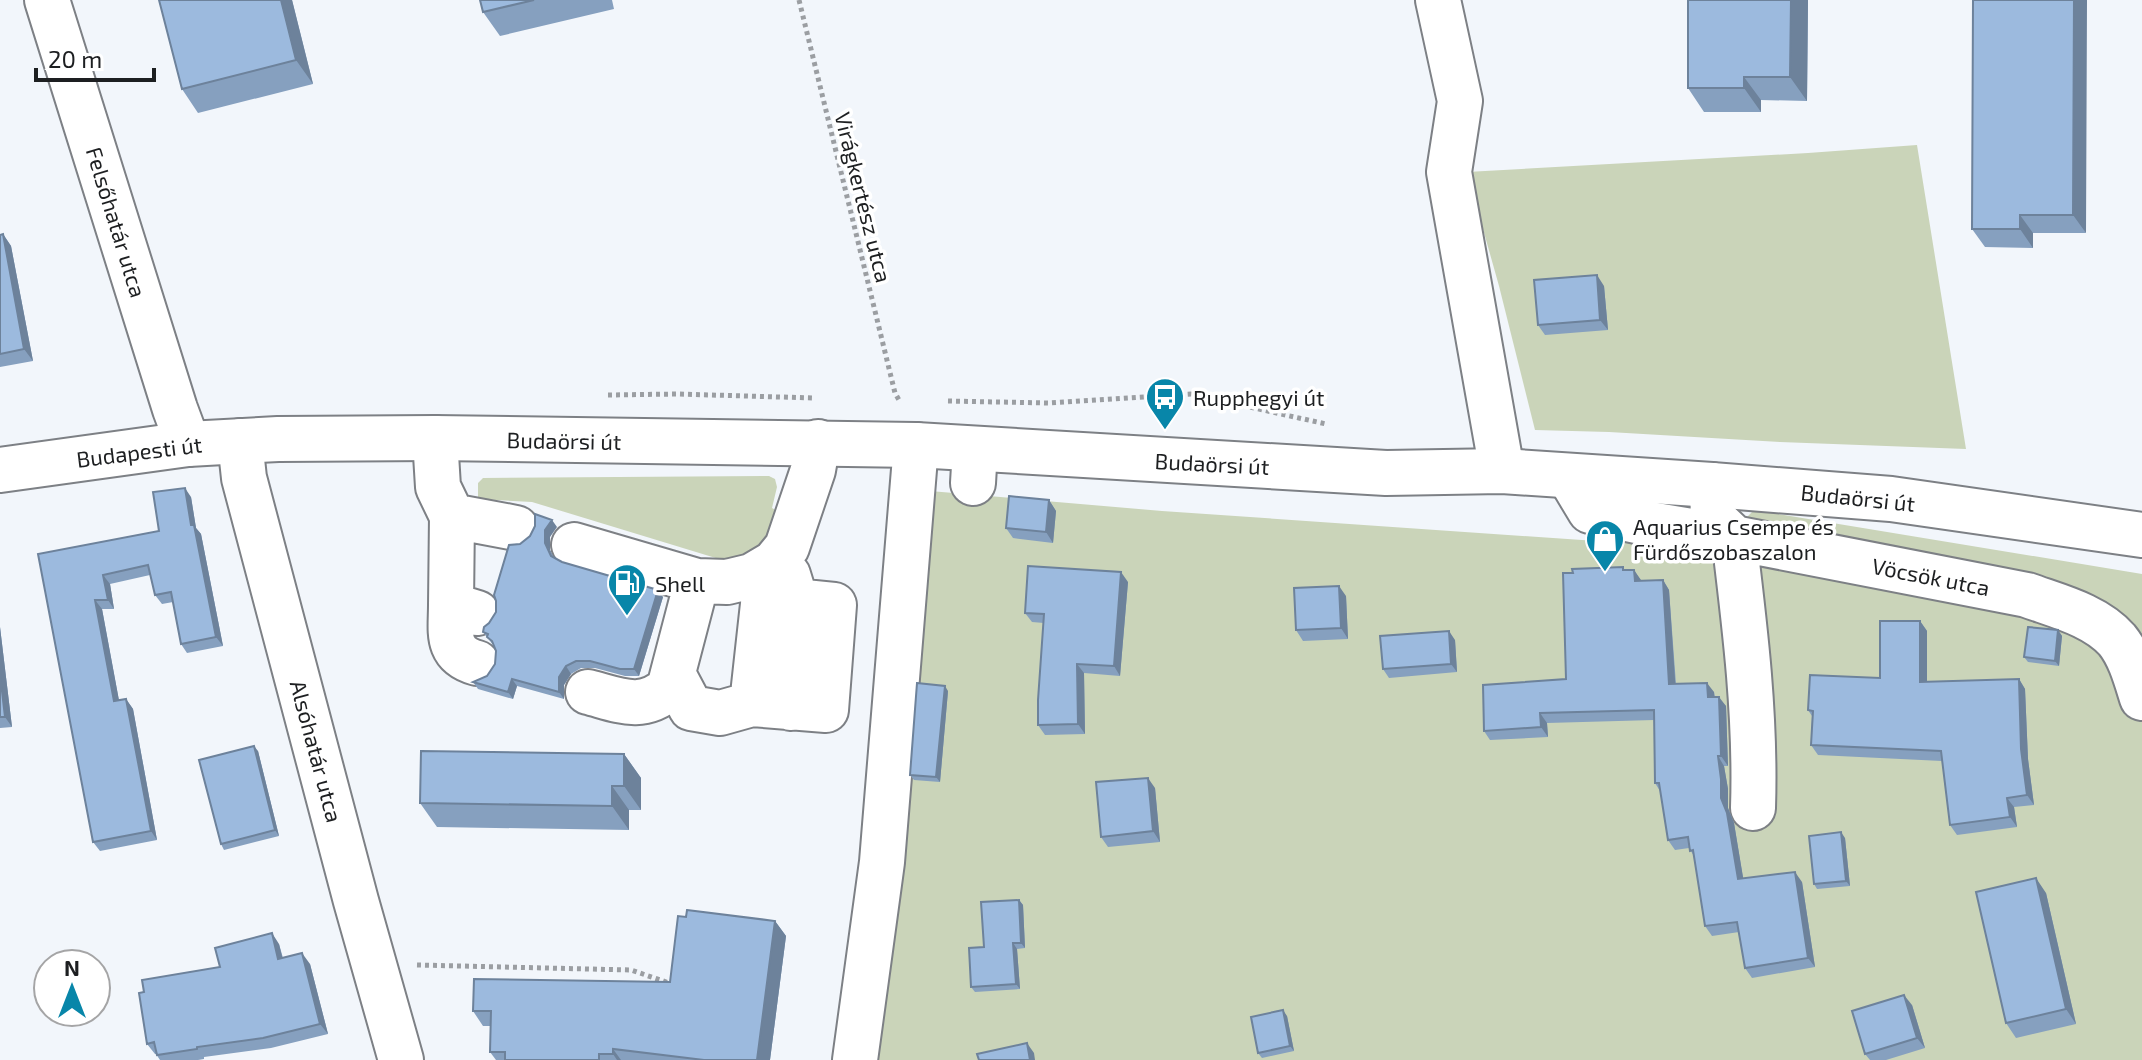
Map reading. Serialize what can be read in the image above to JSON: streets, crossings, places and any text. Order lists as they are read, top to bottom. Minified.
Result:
{"streets":{"main road":["Felsőhatár utca","Budaörsi út","Budapesti út","Vöcsök utca","Alsóhatár utca"],"path":["Virágkertész utca"]},"crossings":[["Felsőhatár utca","Budapesti út"],["Budaörsi út","Budapesti út"],["Budaörsi út","Vöcsök utca"],["Budaörsi út","Alsóhatár utca"],["Budapesti út","Alsóhatár utca"]],"places":{"bus stop":["Rupphegyi út"],"shop":["Aquarius Csempe és Fürdőszobaszalon"],"fuel station":["Shell"]},"scale_bar":"20 m","north":"top"}
